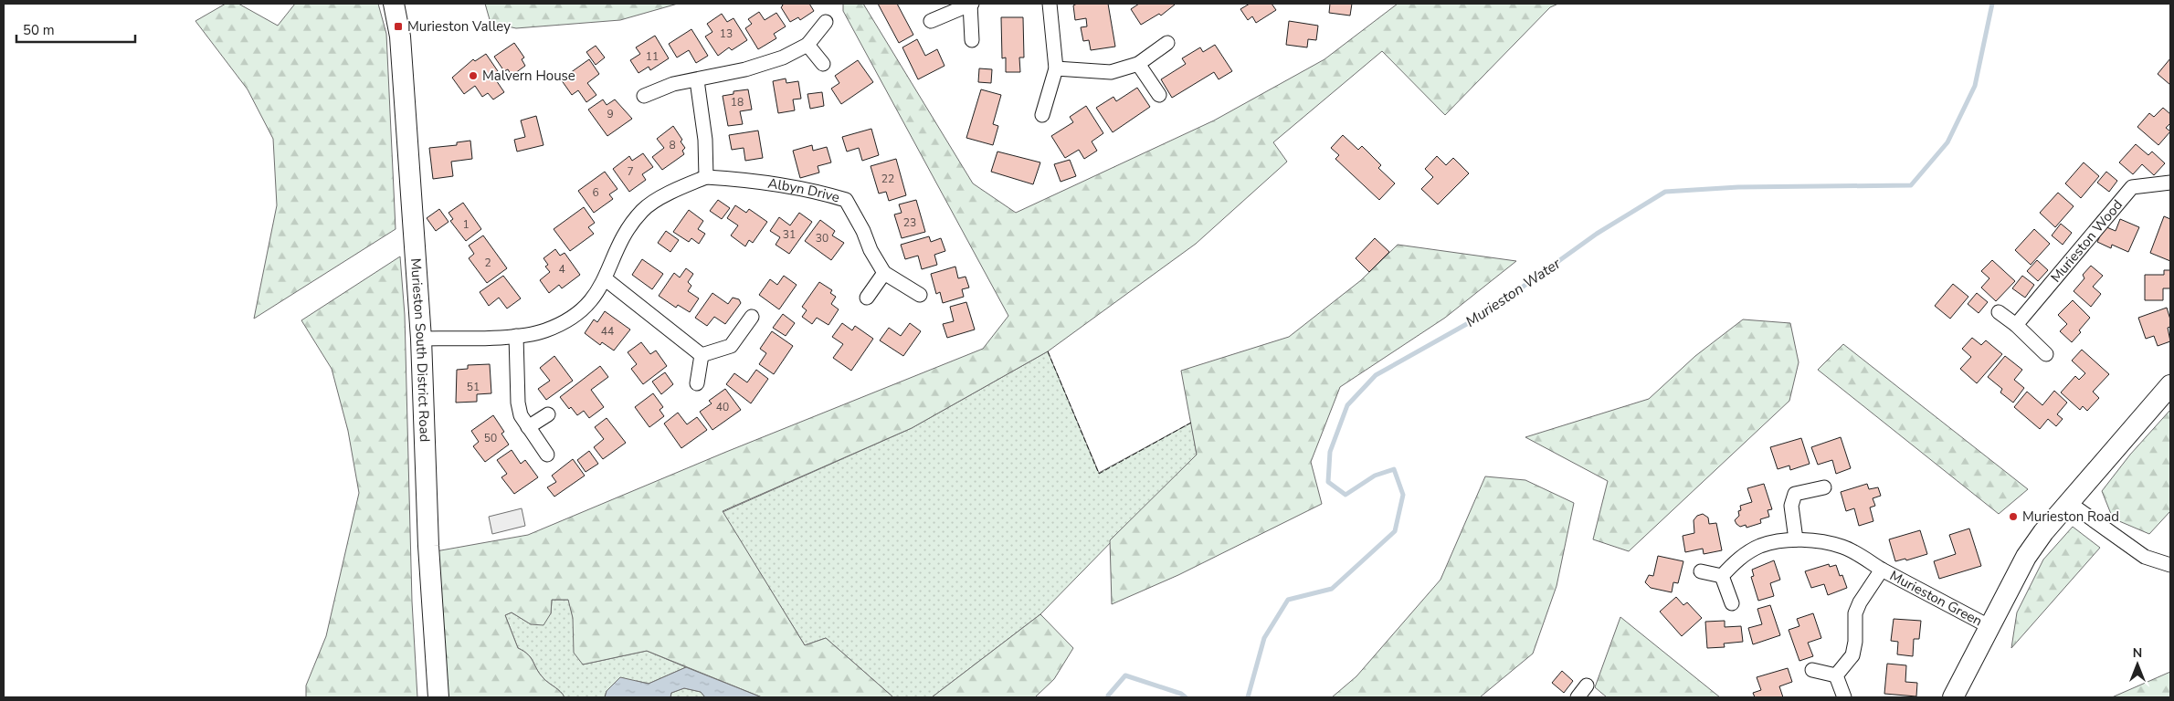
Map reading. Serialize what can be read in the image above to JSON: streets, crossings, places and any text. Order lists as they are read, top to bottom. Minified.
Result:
{"streets":{"street":["Albyn Drive","Murieston Wood","Murieston South District Road","Murieston Green"]},"crossings":[["Albyn Drive","Murieston South District Road"]],"water":["Murieston Water"],"places":{"transit":["Murieston Valley"],"other":["Malvern House","Murieston Road"]},"house_numbers":["13","11","18","9","8","7","22","6","23","1","31","30","2","4","44","51","40","50"],"scale_bar":"50 m","north":"top"}
